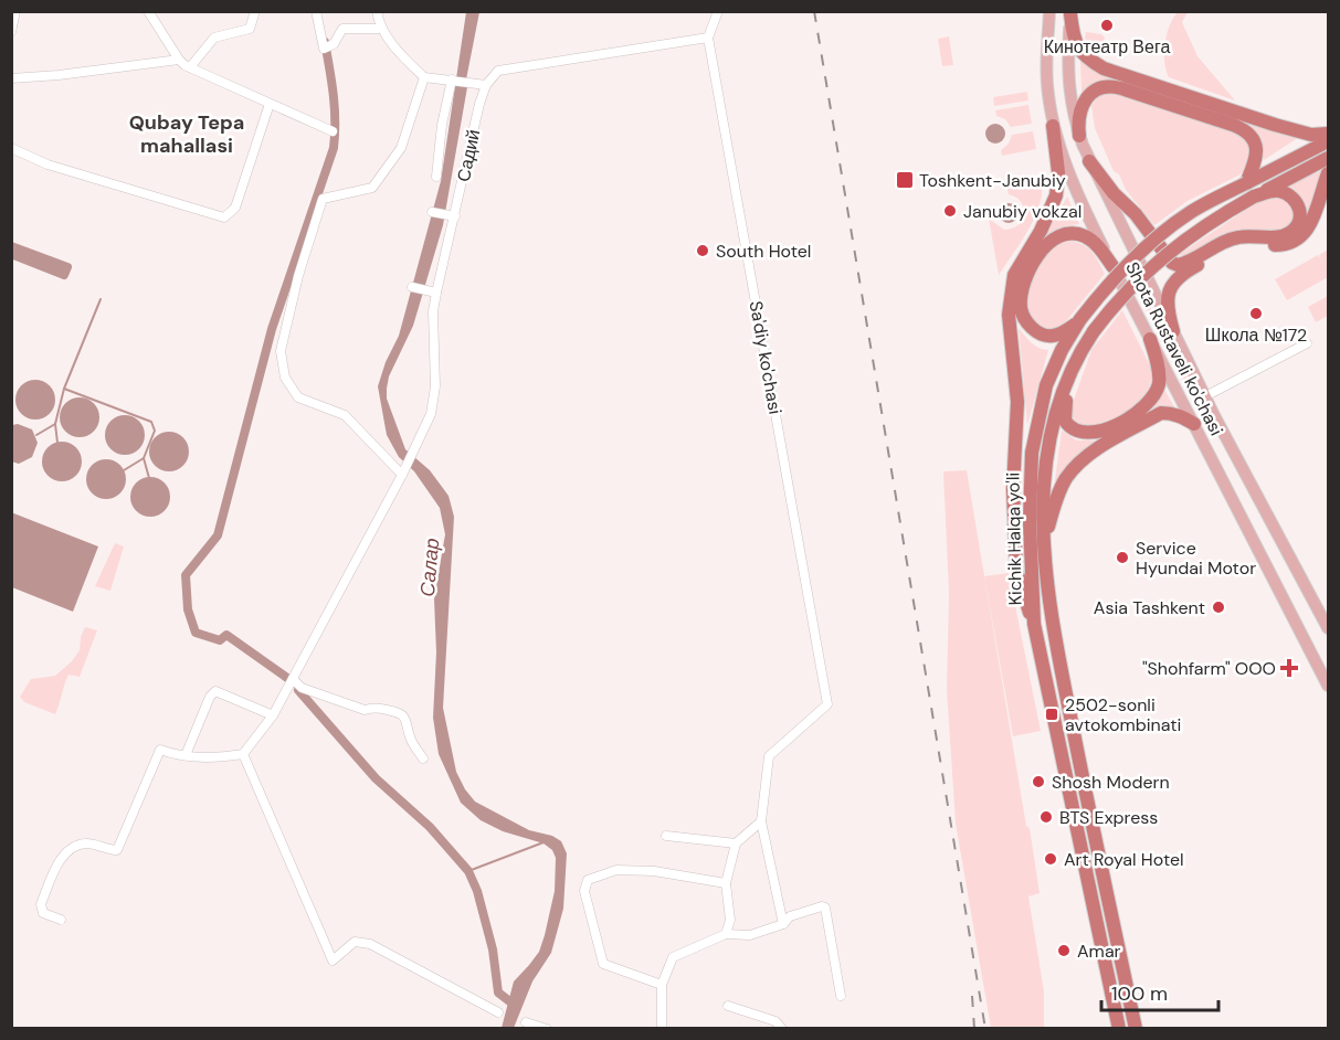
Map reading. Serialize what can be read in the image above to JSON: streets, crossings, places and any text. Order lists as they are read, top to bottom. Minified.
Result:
{"streets":{"highway":["Kichik Halqa yo'li"],"main road":["Shota Rustaveli ko'chasi"],"street":["Садий","Sa'diy ko'chasi"]},"districts":["Qubay Tepa mahallasi"],"water":["Салар"],"places":{"other":["Кинотеатр Вега","Janubiy vokzal","South Hotel","Школа №172","Service Hyundai Motor","Asia Tashkent","Shosh Modern","BTS Express","Art Royal Hotel","Amar"],"transit":["Toshkent-Janubiy","2502-sonli avtokombinati"],"health":["\"Shohfarm\" OOO"]},"scale_bar":"100 m"}
